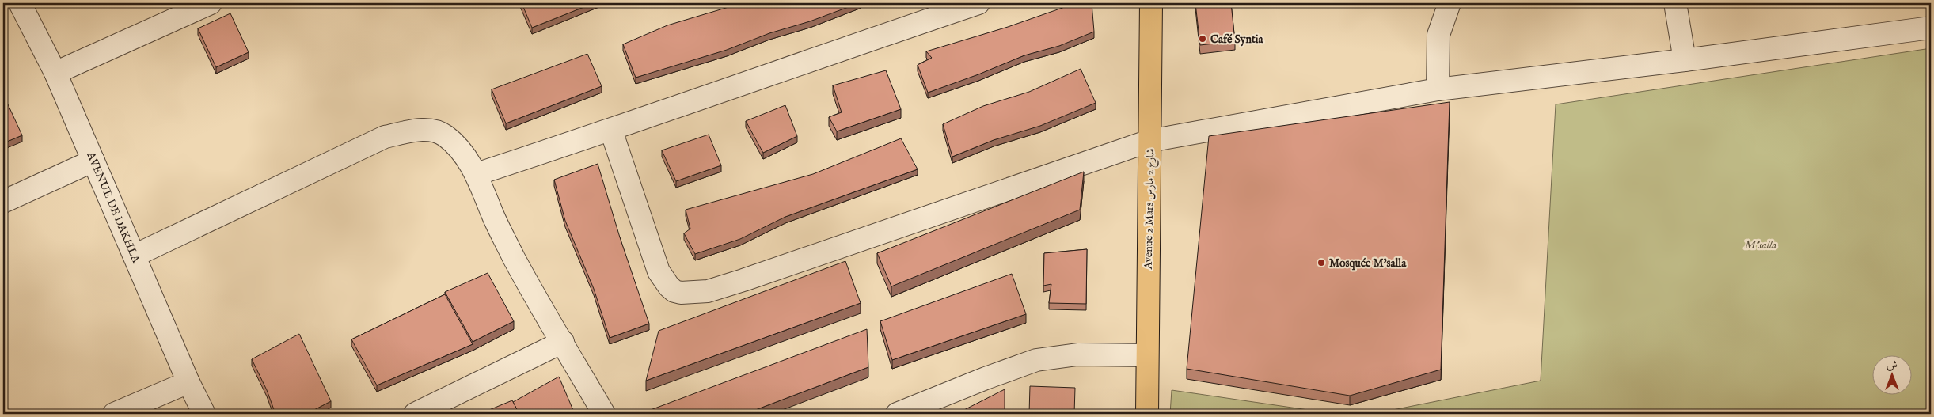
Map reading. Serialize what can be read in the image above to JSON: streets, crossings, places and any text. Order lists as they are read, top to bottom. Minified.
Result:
{"streets":{"main road":["Avenue 2 Mars شارع 2 مارس"],"street":["AVENUE DE DAKHLA"]},"parks":["M'salla"],"places":["Café Syntia","Mosquée M'salla"],"north":"top"}
